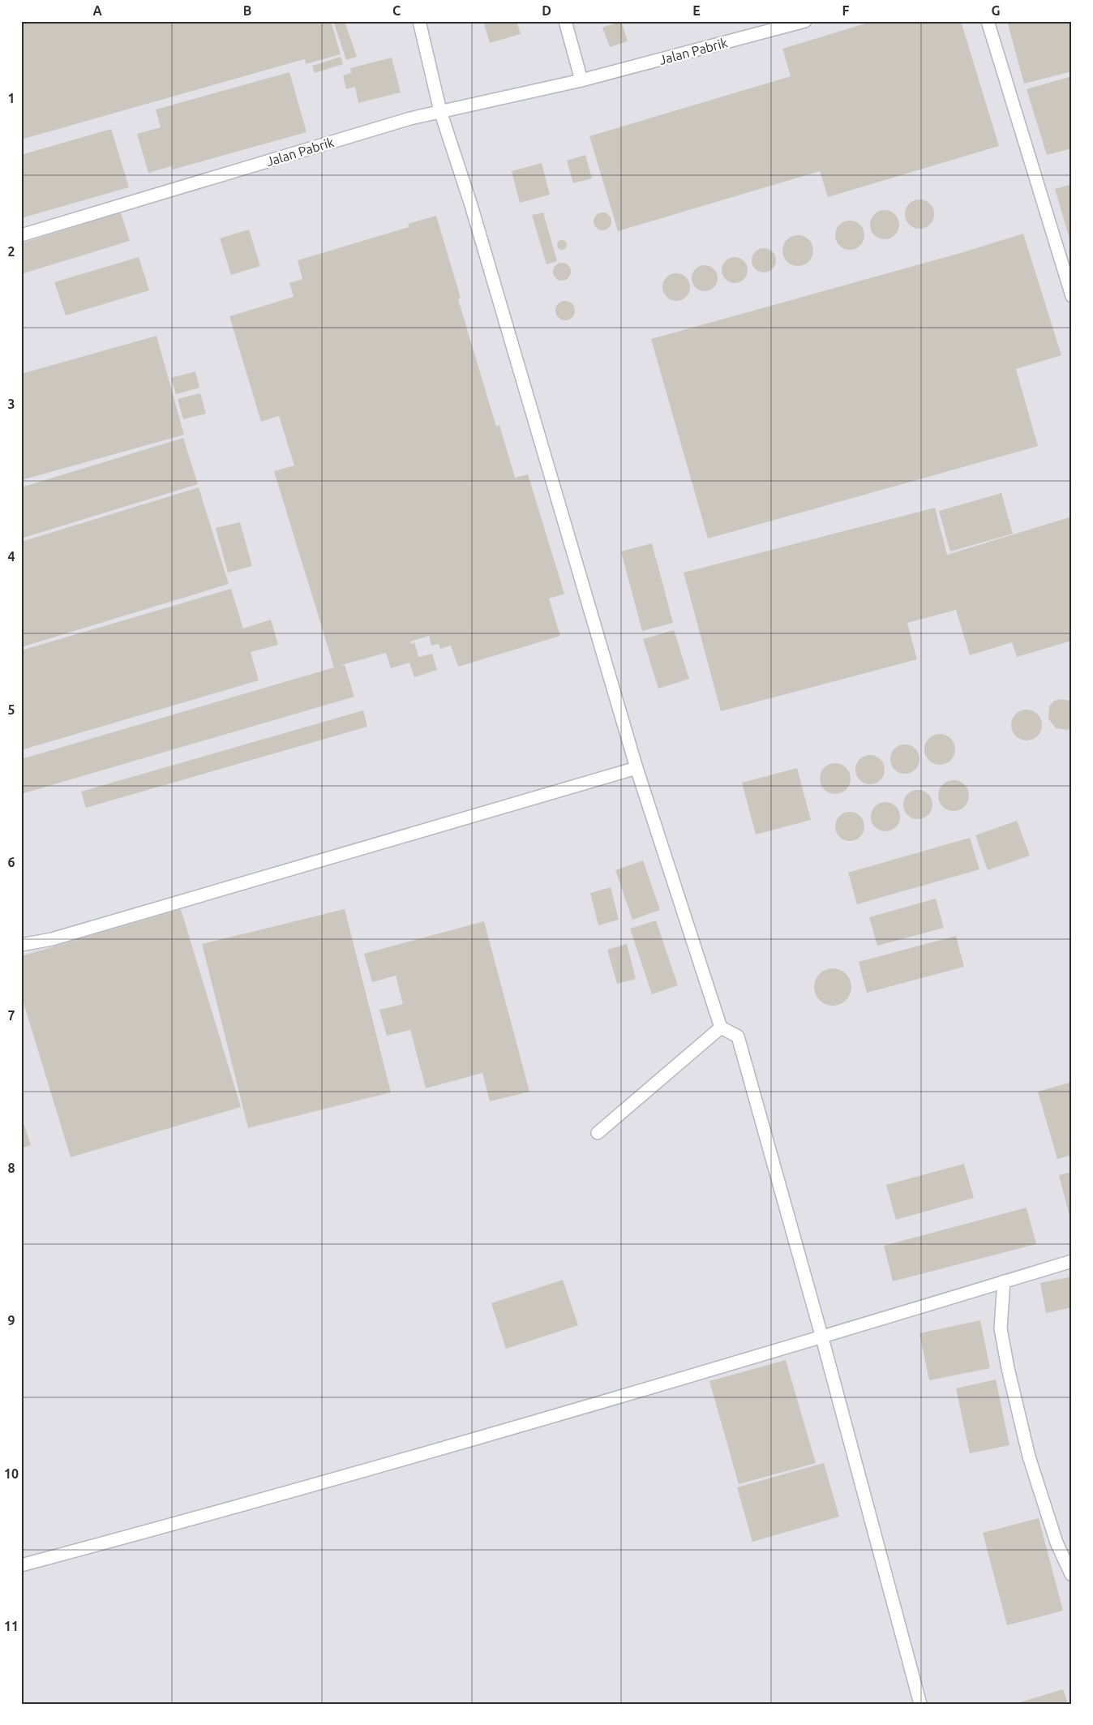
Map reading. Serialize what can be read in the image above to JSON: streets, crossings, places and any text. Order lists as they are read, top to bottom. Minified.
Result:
{"streets":{"lane":["Jalan Pabrik"]},"grid":{"columns":["A","B","C","D","E","F","G"],"rows":["1","2","3","4","5","6","7","8","9","10","11"]}}
